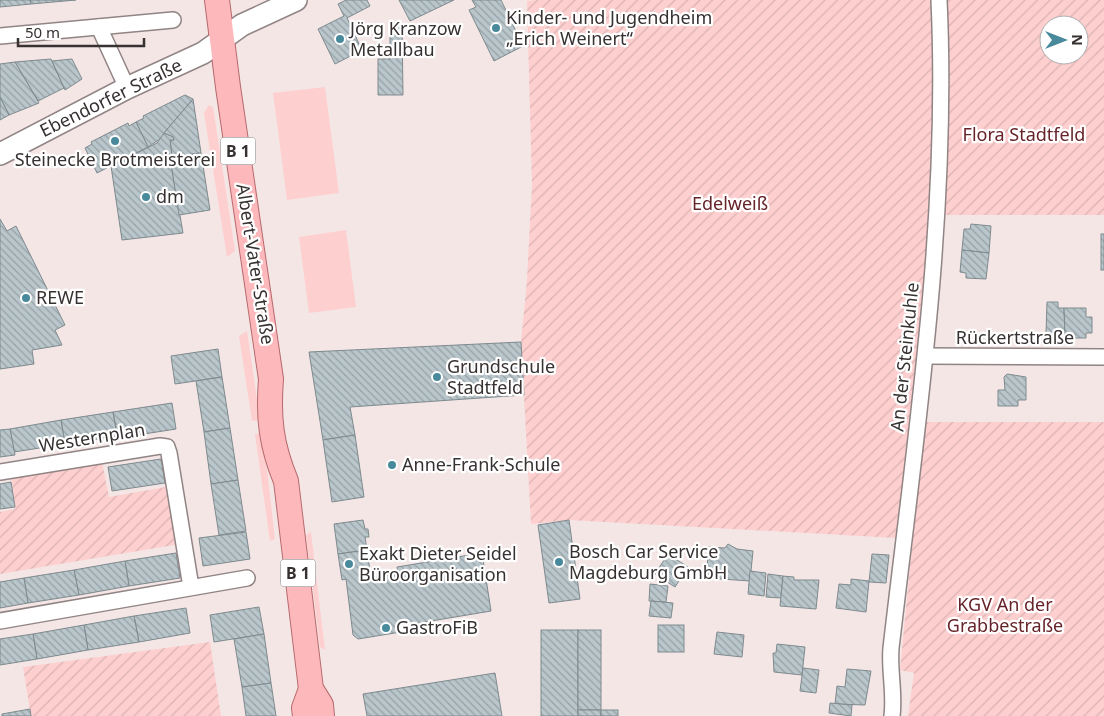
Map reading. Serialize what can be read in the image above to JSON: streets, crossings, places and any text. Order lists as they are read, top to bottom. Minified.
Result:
{"streets":{"main road":["B 1","Albert-Vater-Straße"],"street":["Ebendorfer Straße","Rückertstraße","An der Steinkuhle","Westernplan"]},"crossings":[["Ebendorfer Straße","Albert-Vater-Straße"],["Rückertstraße","An der Steinkuhle"]],"parks":["Flora Stadtfeld","Edelweiß","KGV An der Grabbestraße"],"places":["Kinder- und Jugendheim „Erich Weinert“","Jörg Kranzow Metallbau","Steinecke Brotmeisterei","dm","REWE","Grundschule Stadtfeld","Anne-Frank-Schule","Bosch Car Service Magdeburg GmbH","Exakt Dieter Seidel Büroorganisation","GastroFiB"],"scale_bar":"50 m","north":"right"}
